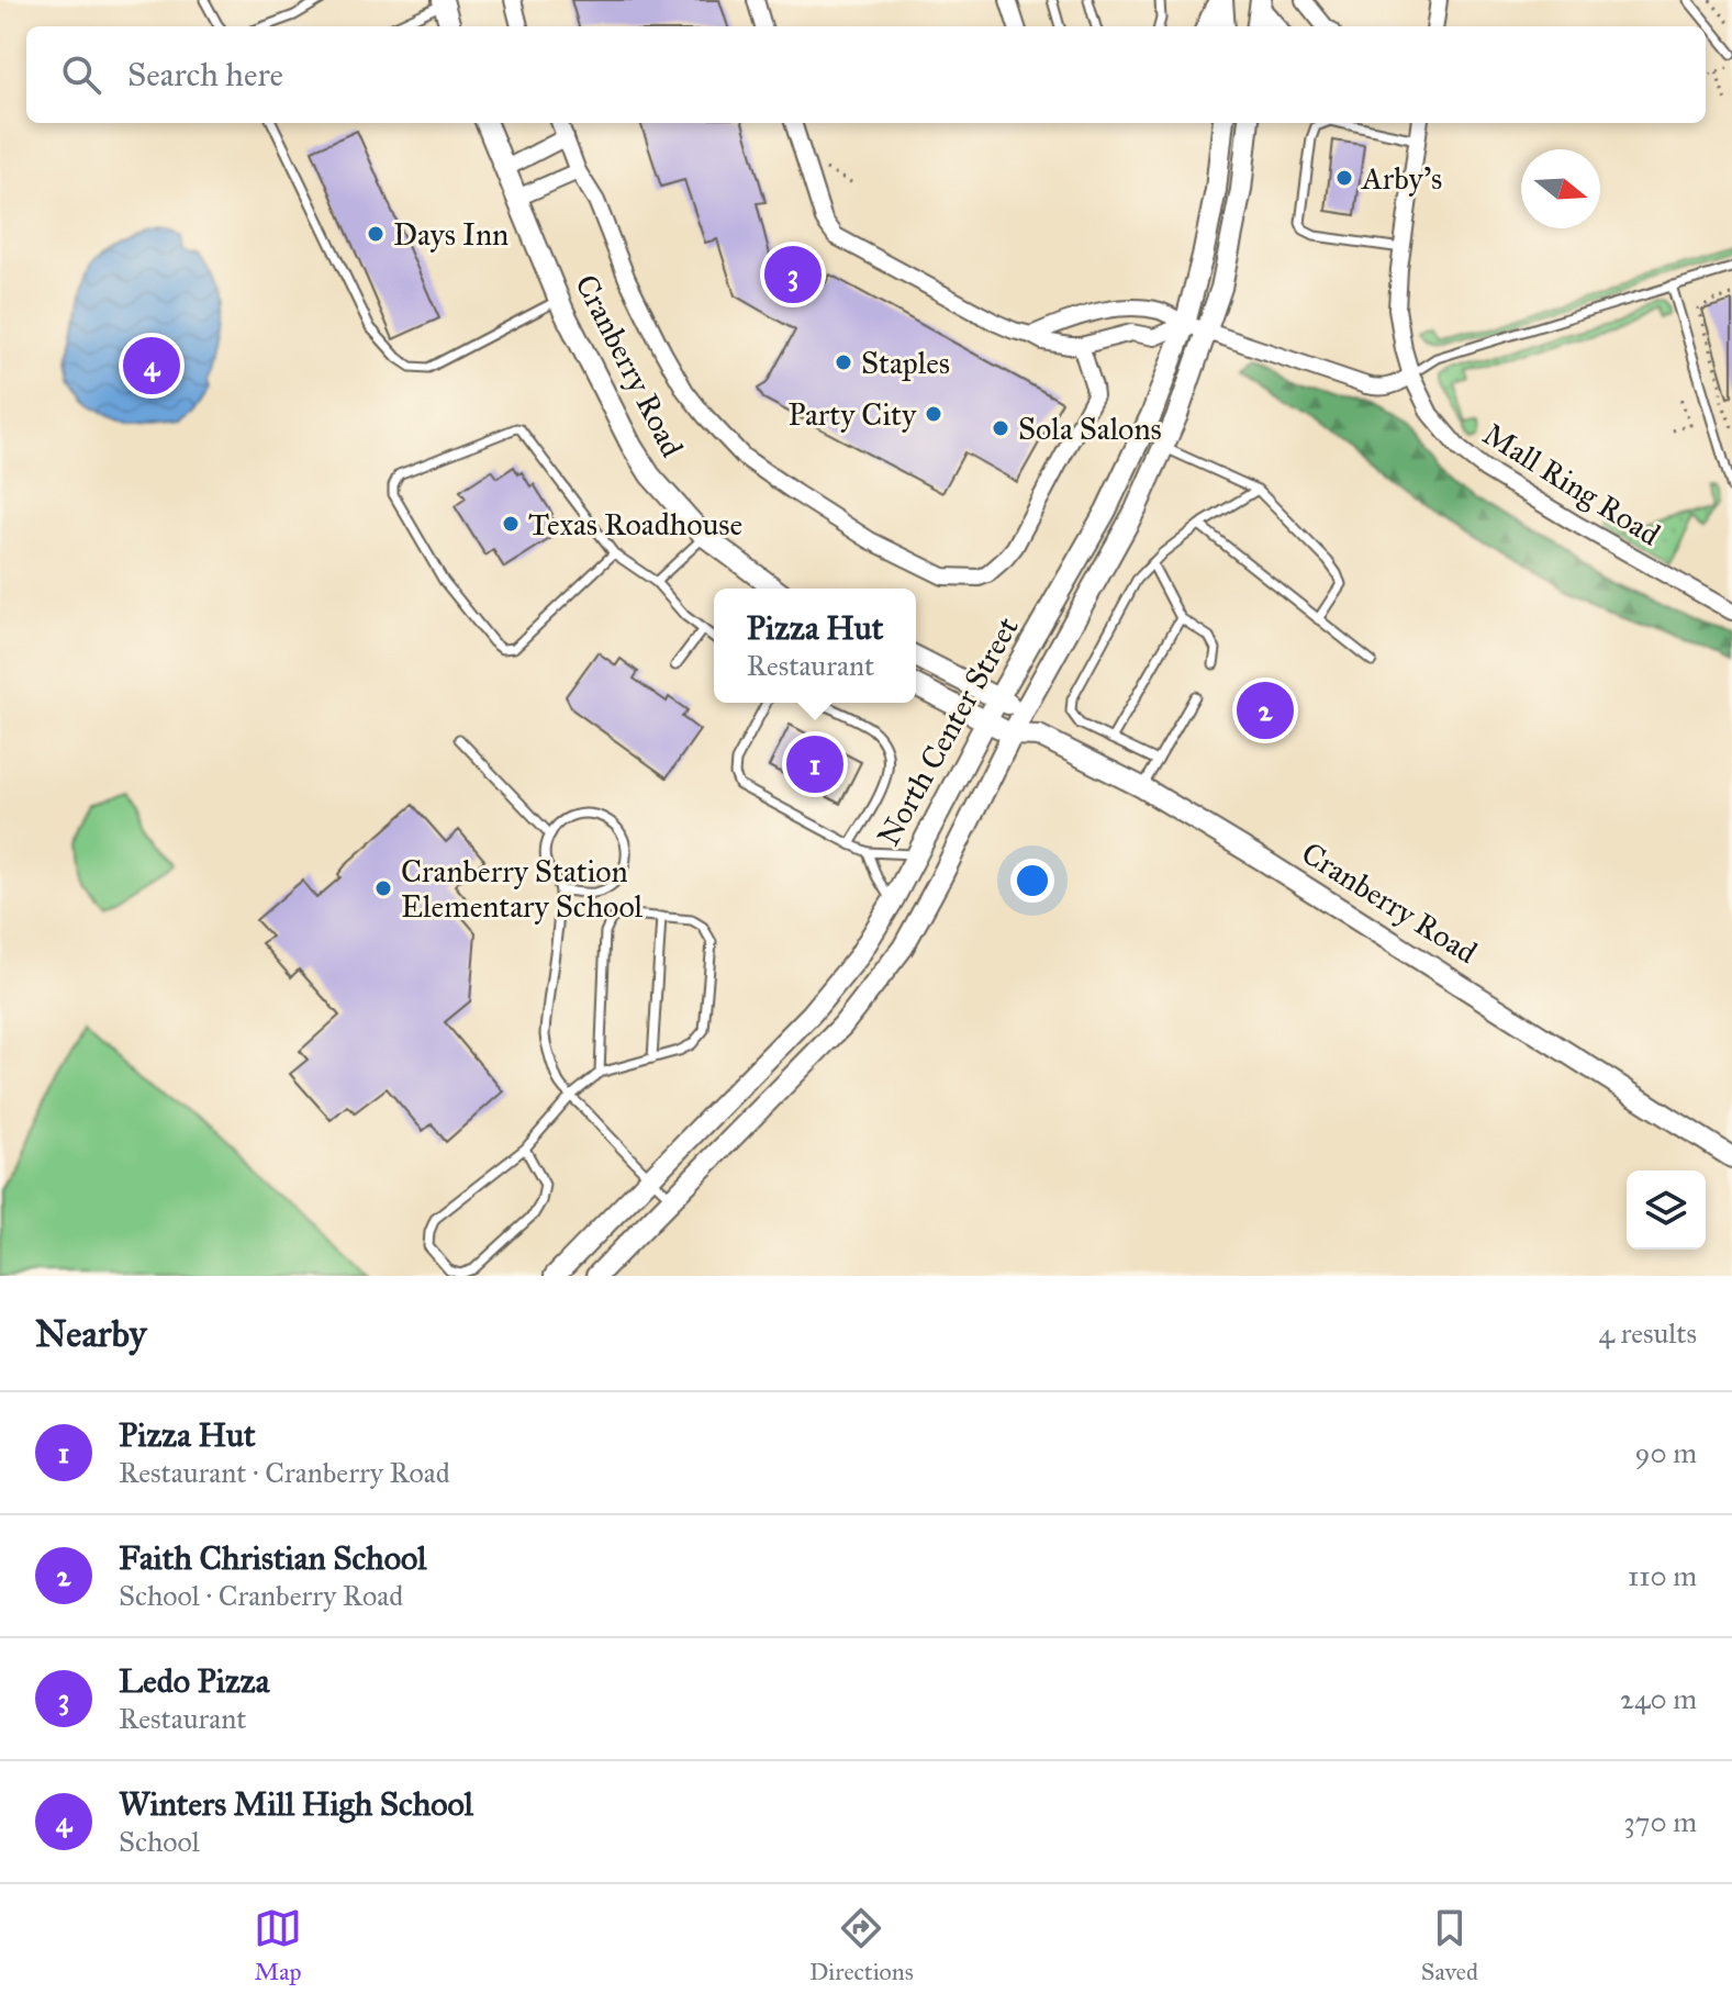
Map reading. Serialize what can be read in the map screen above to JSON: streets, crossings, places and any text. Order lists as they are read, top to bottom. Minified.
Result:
{"streets":{"street":["Cranberry Road","Mall Ring Road","North Center Street"]},"crossings":[["Cranberry Road","North Center Street"]],"places":["Arby's","Days Inn","Staples","Party City","Sola Salons","Texas Roadhouse","Cranberry Station Elementary School"],"north":"right","page":{"search":"Search here","pins":["3","4","2","1"],"popup":["Pizza Hut","Restaurant"],"heading":["Nearby","4 results"],"list":[{"mark":"1","name":"Pizza Hut","note":"Restaurant · Cranberry Road","value":"90 m"},{"mark":"2","name":"Faith Christian School","note":"School · Cranberry Road","value":"110 m"},{"mark":"3","name":"Ledo Pizza","note":"Restaurant","value":"240 m"},{"mark":"4","name":"Winters Mill High School","note":"School","value":"370 m"}],"nav":["Map","Directions","Saved"]}}
